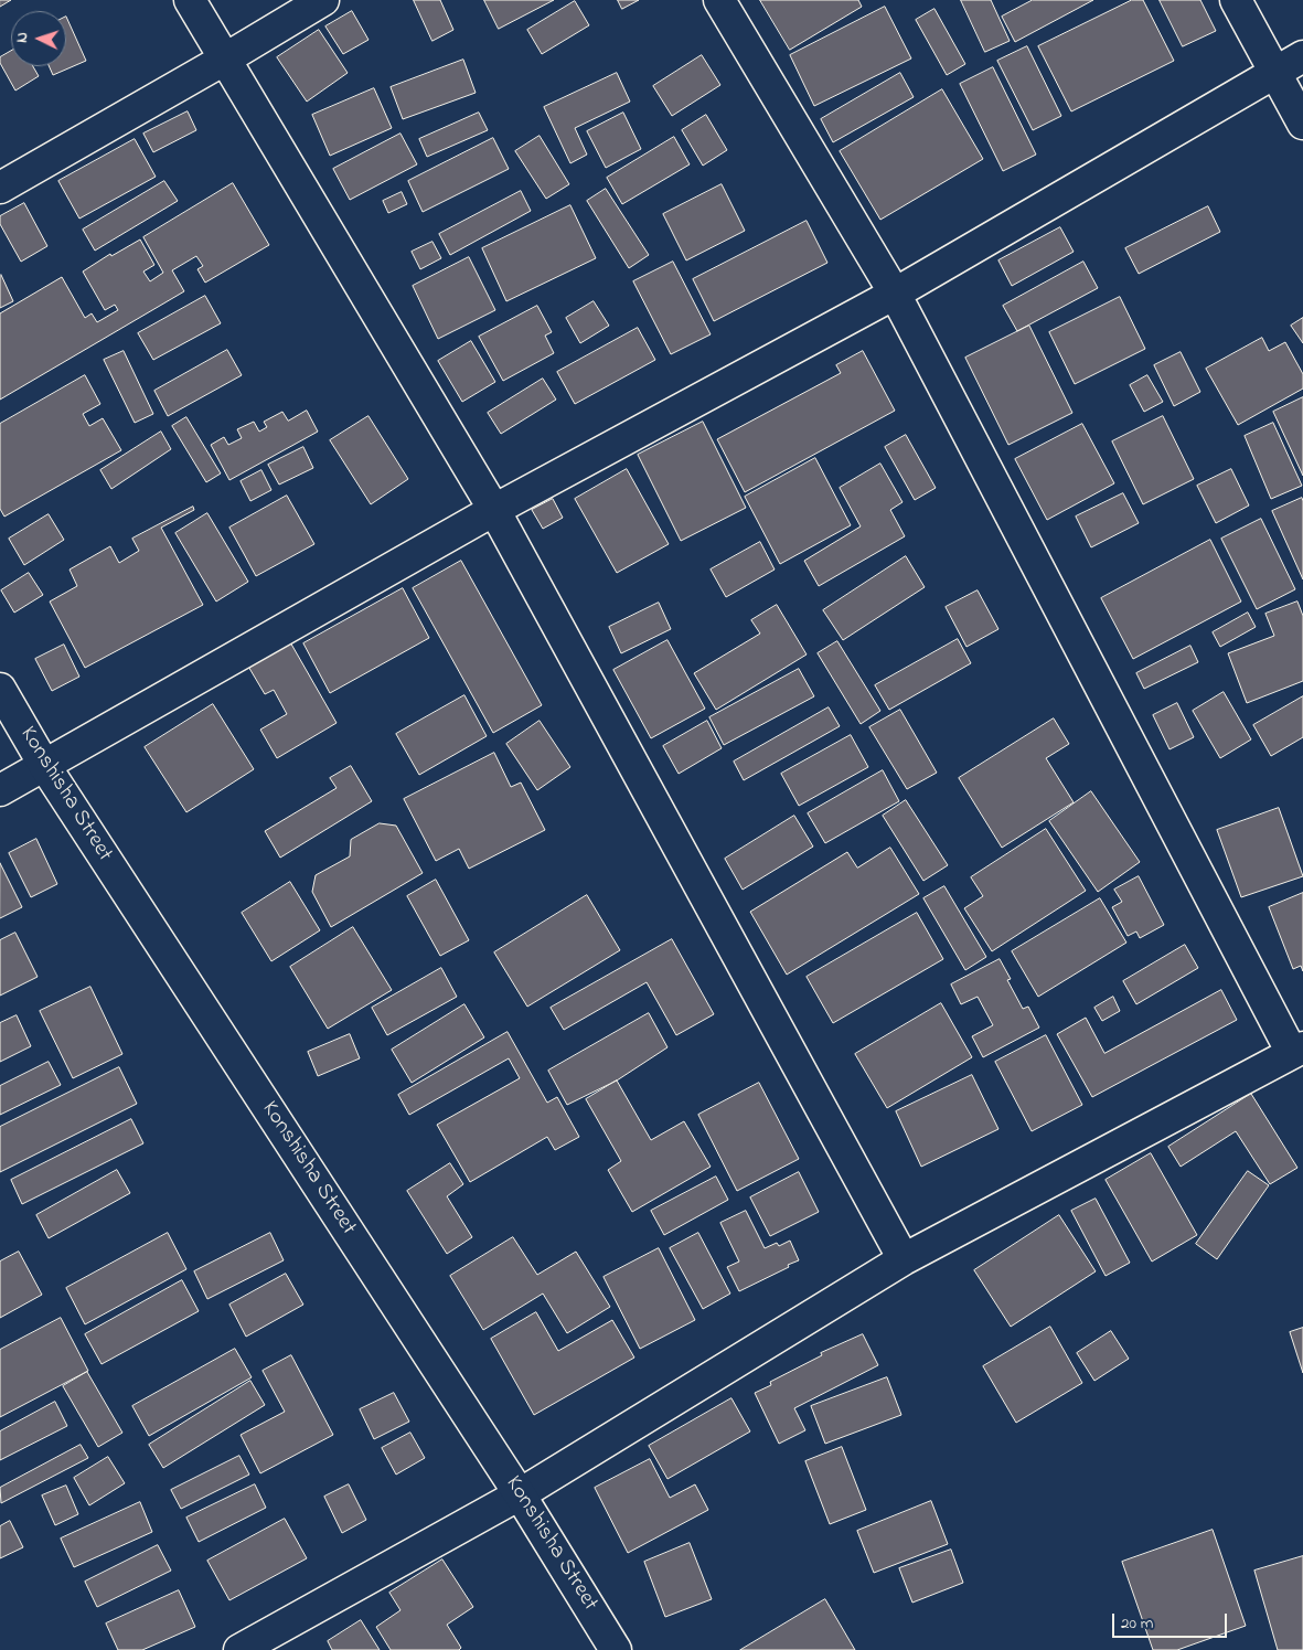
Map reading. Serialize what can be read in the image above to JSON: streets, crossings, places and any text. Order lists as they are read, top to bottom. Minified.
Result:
{"streets":{"street":["Konshisha Street"]},"scale_bar":"20 m","north":"left"}
